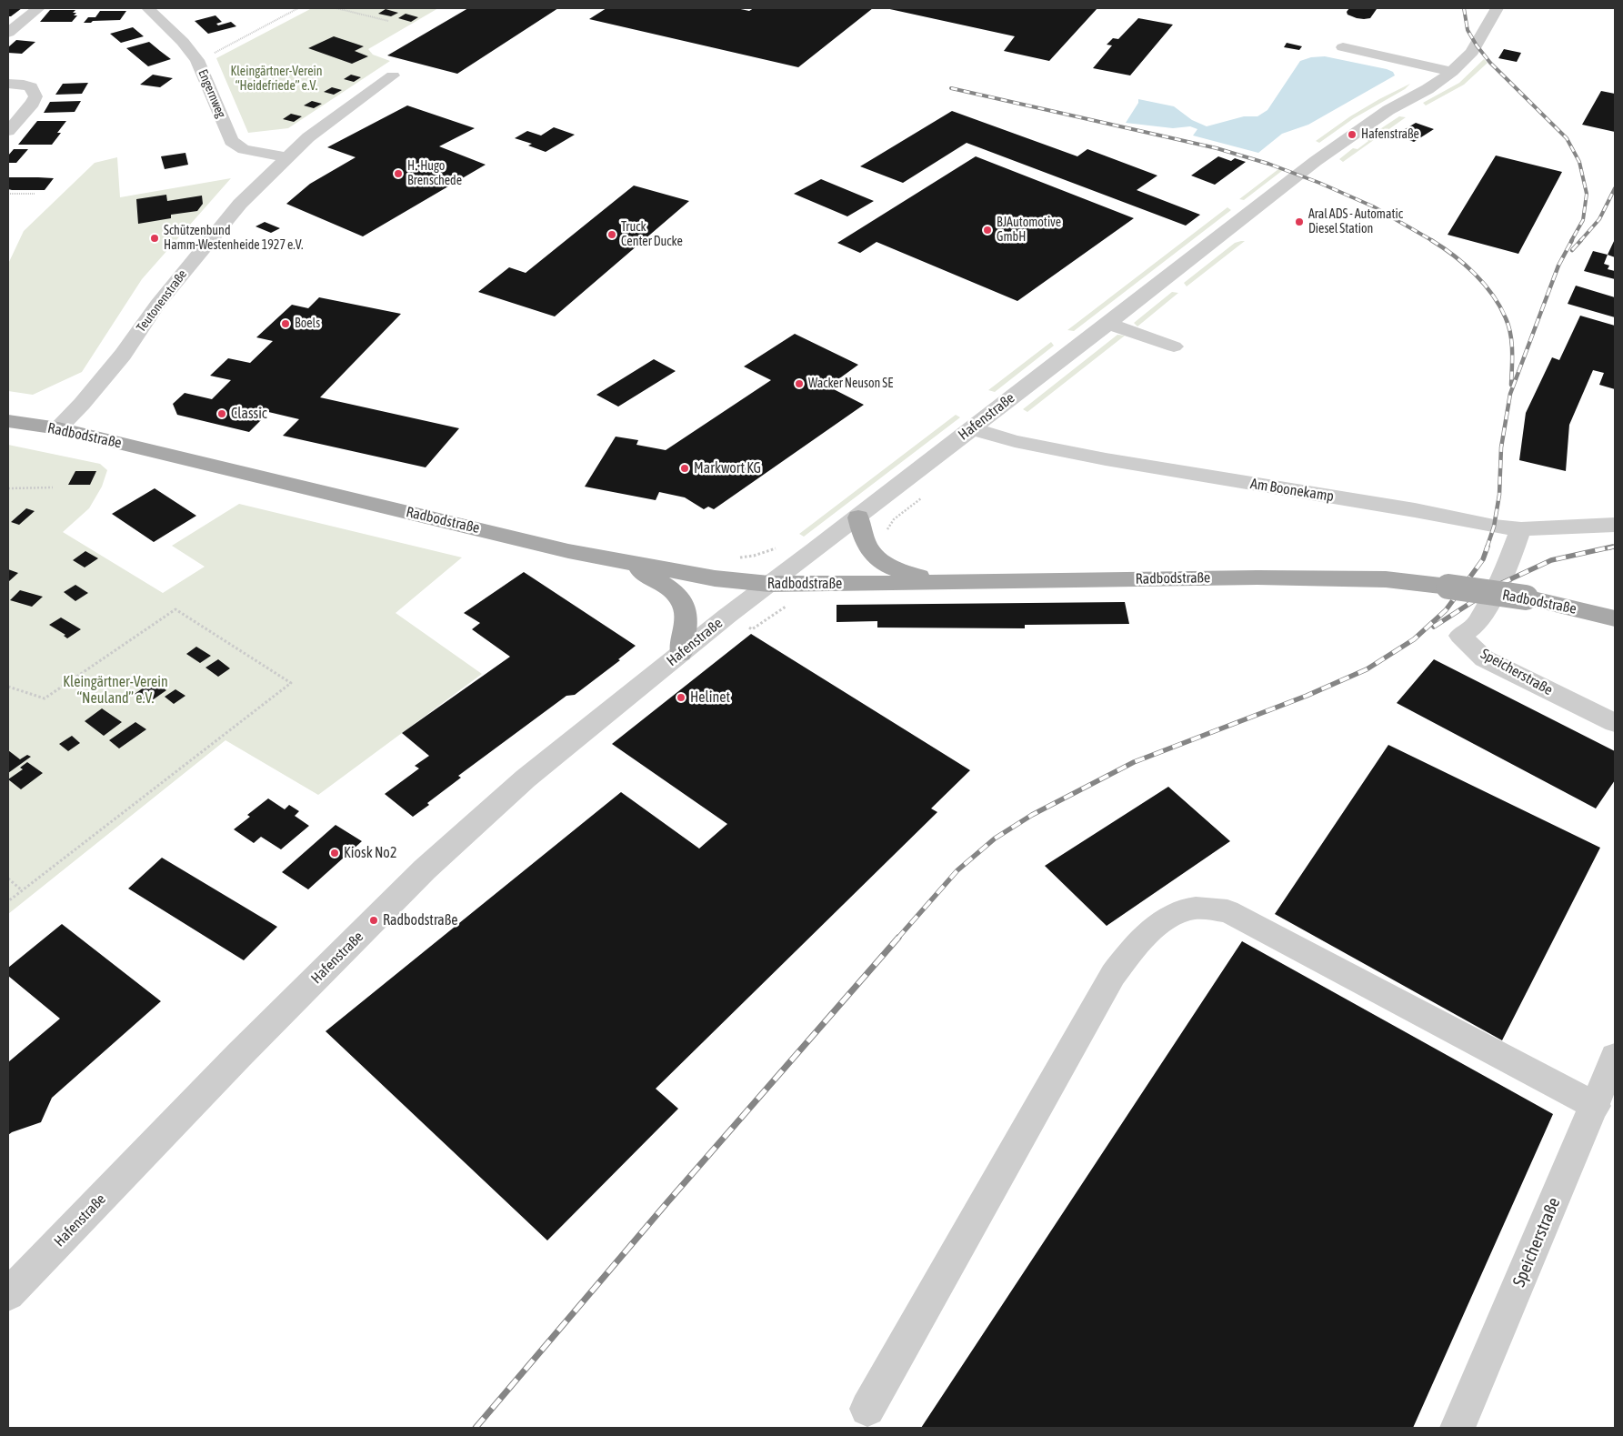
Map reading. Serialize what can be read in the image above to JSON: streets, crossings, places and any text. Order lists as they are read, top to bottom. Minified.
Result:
{"streets":{"main road":["Radbodstraße"],"street":["Engernweg","Teutonenstraße","Hafenstraße","Am Boonekamp","Speicherstraße"]},"crossings":[["Engernweg","Teutonenstraße"],["Teutonenstraße","Radbodstraße"],["Hafenstraße","Radbodstraße"],["Hafenstraße","Am Boonekamp"],["Am Boonekamp","Speicherstraße"]],"parks":["Kleingärtner-Verein “Heidefriede” e.V.","Kleingärtner-Verein “Neuland” e.V."],"places":["Hafenstraße","H.-Hugo Brenschede","Aral ADS - Automatic Diesel Station","BJAutomotive GmbH","Truck Center Ducke","Schützenbund Hamm-Westenheide 1927 e.V.","Boels","Wacker Neuson SE","Classic","Markwort KG","Helinet","Kiosk No2","Radbodstraße"]}
